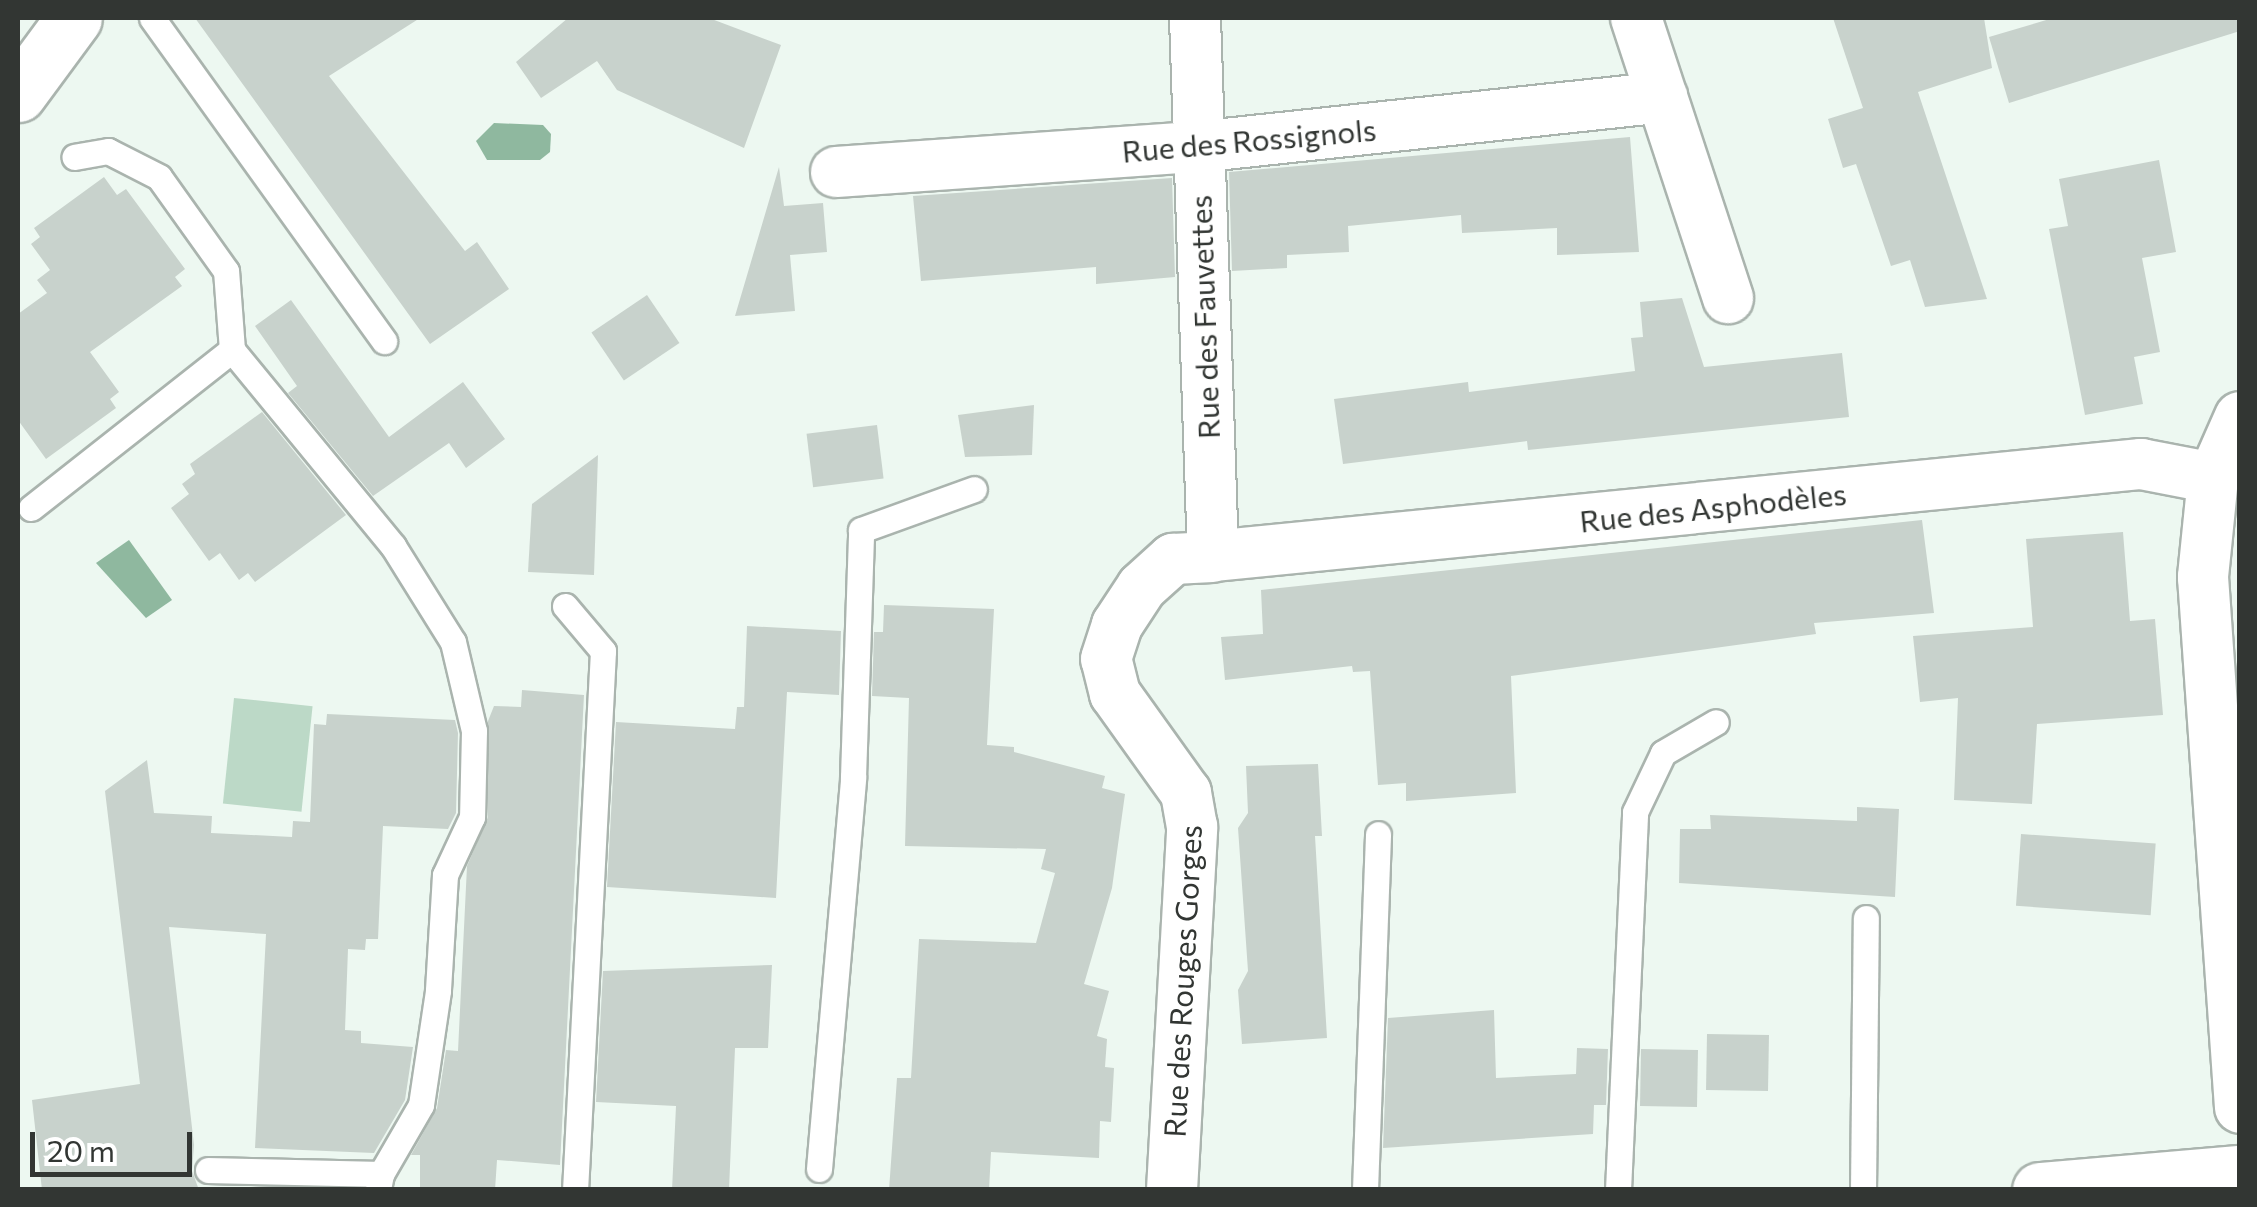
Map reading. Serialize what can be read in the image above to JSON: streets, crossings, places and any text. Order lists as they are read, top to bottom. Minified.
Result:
{"streets":{"street":["Rue des Rossignols","Rue des Fauvettes","Rue des Asphodèles","Rue des Rouges Gorges"]},"crossings":[["Rue des Rossignols","Rue des Fauvettes"],["Rue des Fauvettes","Rue des Asphodèles"],["Rue des Fauvettes","Rue des Rouges Gorges"],["Rue des Asphodèles","Rue des Rouges Gorges"]],"scale_bar":"20 m"}
